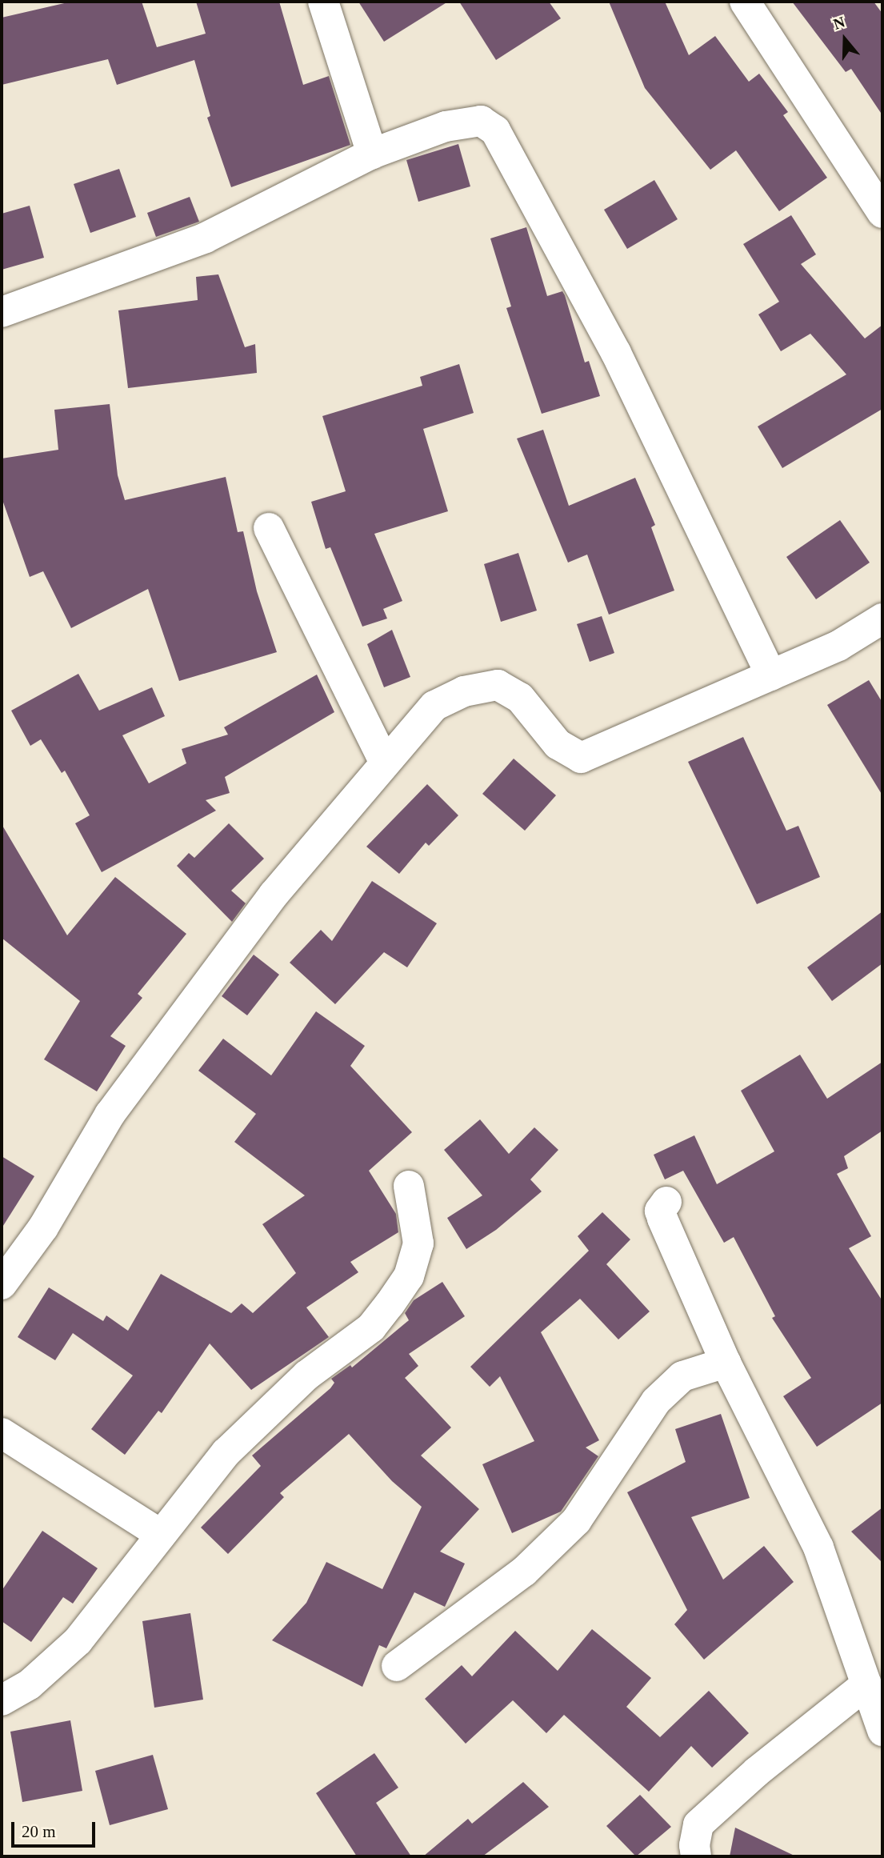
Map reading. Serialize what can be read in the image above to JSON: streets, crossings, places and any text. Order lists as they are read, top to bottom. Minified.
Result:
{"scale_bar":"20 m","north":"top"}
